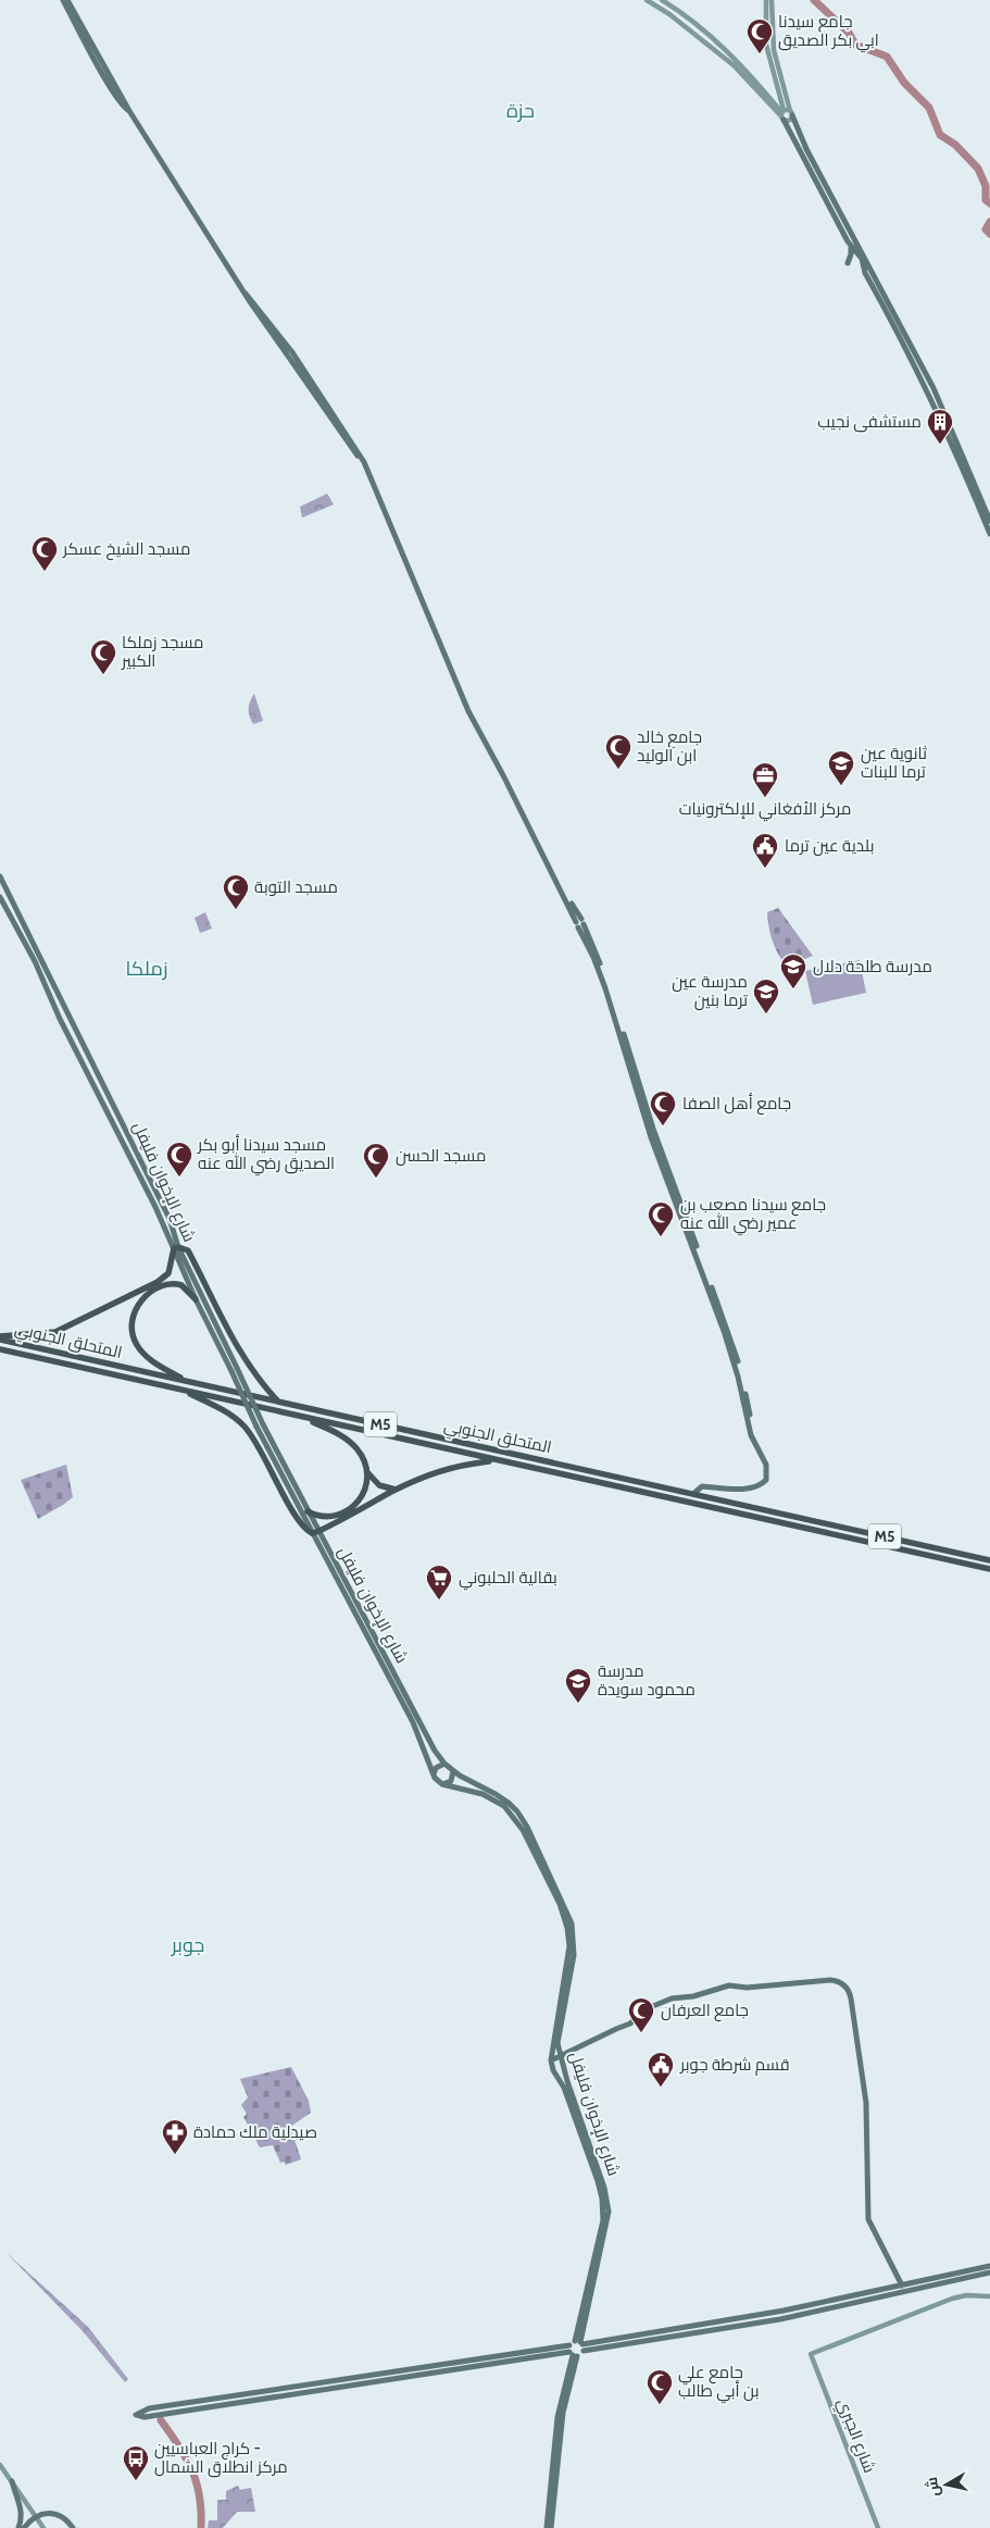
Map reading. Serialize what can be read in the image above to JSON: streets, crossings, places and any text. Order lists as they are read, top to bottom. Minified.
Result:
{"streets":{"highway":["المتحلق الجنوبي","M5"],"main road":["شارع الإخوان فليفل","شارع الجبري"]},"districts":["حزة","زملكا","جوبر"],"places":{"mosque":["جامع سيدنا ابي بكر الصديق","مسجد الشيخ عسكر","مسجد زملكا الكبير","جامع خالد ابن الوليد","مسجد التوبة","جامع أهل الصفا","مسجد سيدنا أبو بكر الصديق رضي الله عنه","مسجد الحسن","جامع سيدنا مصعب بن عمير رضي الله عنه","جامع العرفان","جامع علي بن أبي طالب"],"building":["مستشفى نجيب"],"school or university":["ثانوية عين ترما للبنات","مدرسة طلحة دلال","مدرسة عين ترما بنين","مدرسة محمود سويدة"],"office":["مركز الأفغاني للإلكترونيات"],"public building":["بلدية عين ترما","قسم شرطة جوبر"],"supermarket":["بقالية الحلبوني"],"pharmacy":["صيدلية ملك حمادة"],"bus stop":["كراج العباسيين - مركز انطلاق الشمال"]},"north":"left"}
